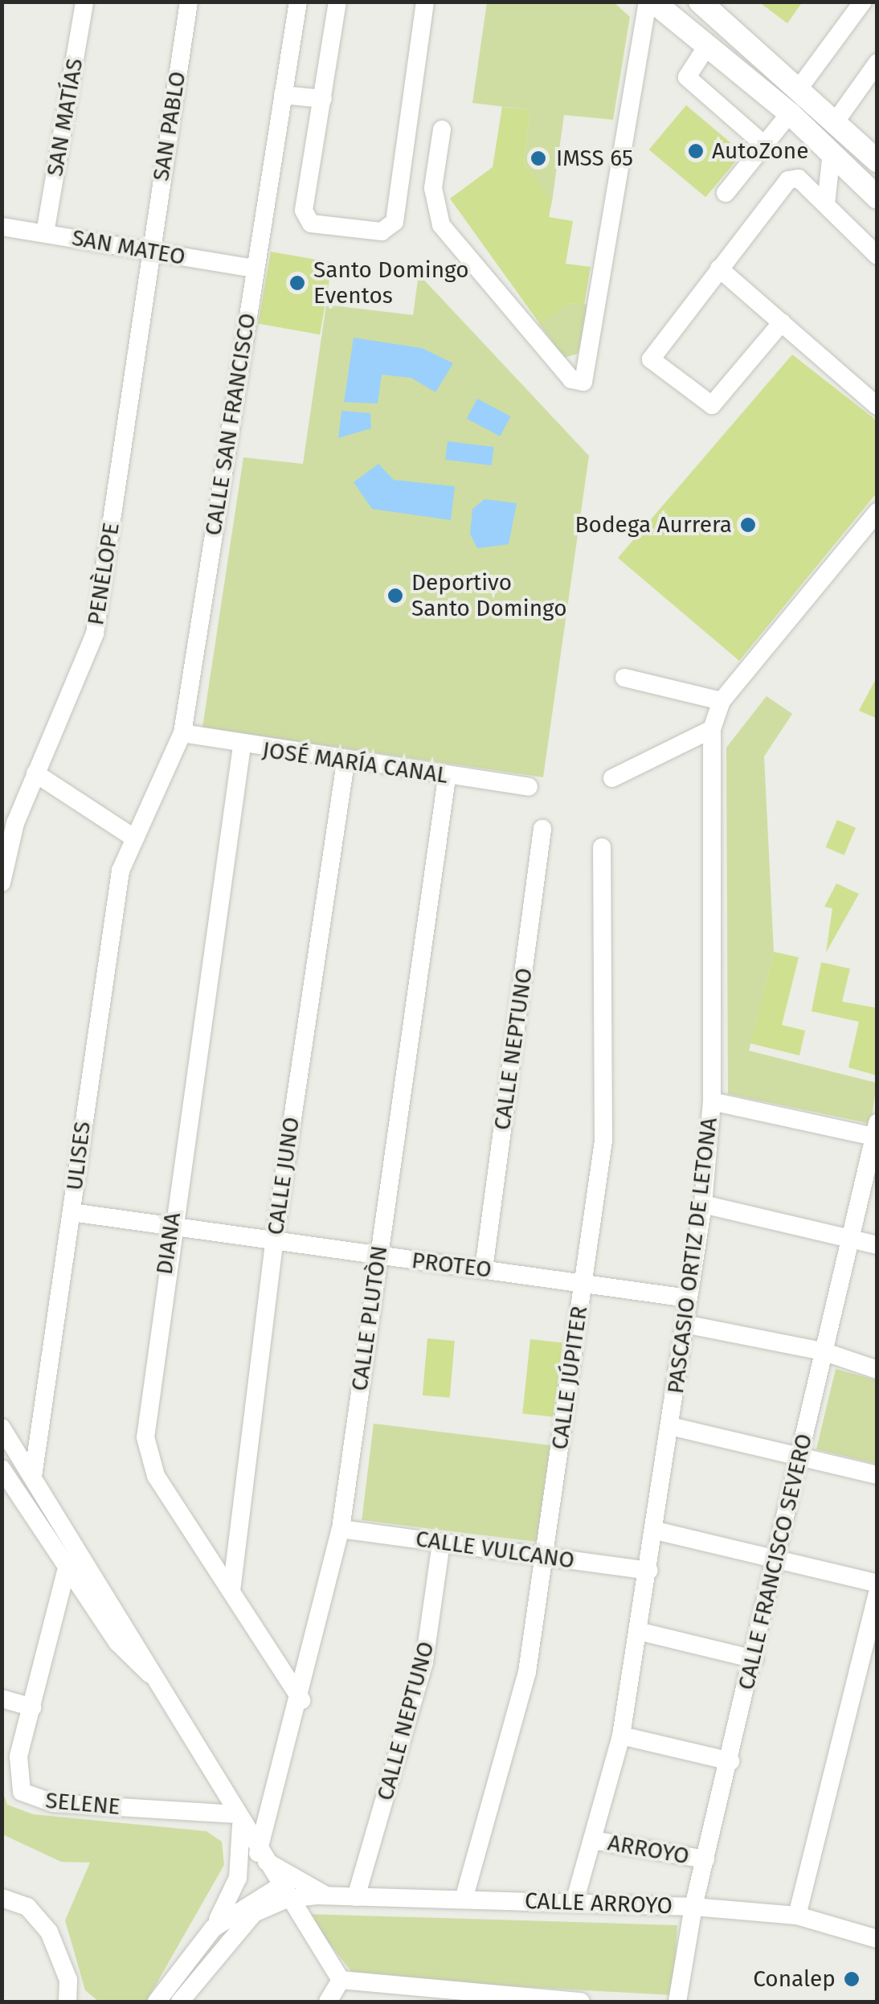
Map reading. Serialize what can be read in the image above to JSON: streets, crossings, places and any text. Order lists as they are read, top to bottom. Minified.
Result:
{"streets":{"street":["SAN MATÍAS","SAN PABLO","SAN MATEO","CALLE SAN FRANCISCO","PENÈLOPE","JOSÉ MARÍA CANAL","CALLE NEPTUNO","ULISES","CALLE JUNO","DIANA","PASCASIO ORTIZ DE LETONA","PROTEO","CALLE PLUTÒN","CALLE JÚPITER","CALLE VULCANO","CALLE FRANCISCO SEVERO","SELENE","ARROYO","CALLE ARROYO"]},"crossings":[["SAN MATÍAS","SAN MATEO"],["SAN PABLO","SAN MATEO"],["SAN PABLO","PENÈLOPE"],["SAN MATEO","CALLE SAN FRANCISCO"],["SAN MATEO","PENÈLOPE"],["CALLE SAN FRANCISCO","JOSÉ MARÍA CANAL"],["CALLE SAN FRANCISCO","ULISES"],["JOSÉ MARÍA CANAL","CALLE JUNO"],["JOSÉ MARÍA CANAL","DIANA"],["JOSÉ MARÍA CANAL","CALLE PLUTÒN"],["CALLE NEPTUNO","PROTEO"],["CALLE NEPTUNO","CALLE VULCANO"],["CALLE NEPTUNO","CALLE ARROYO"],["ULISES","PROTEO"],["CALLE JUNO","DIANA"],["CALLE JUNO","PROTEO"],["DIANA","PROTEO"],["DIANA","CALLE PLUTÒN"],["PASCASIO ORTIZ DE LETONA","PROTEO"],["PASCASIO ORTIZ DE LETONA","CALLE VULCANO"],["PASCASIO ORTIZ DE LETONA","ARROYO"],["PASCASIO ORTIZ DE LETONA","CALLE ARROYO"],["PROTEO","CALLE PLUTÒN"],["PROTEO","CALLE JÚPITER"],["CALLE PLUTÒN","CALLE VULCANO"],["CALLE JÚPITER","CALLE VULCANO"],["CALLE JÚPITER","CALLE ARROYO"],["CALLE FRANCISCO SEVERO","ARROYO"],["CALLE FRANCISCO SEVERO","CALLE ARROYO"]],"places":["AutoZone","IMSS 65","Santo Domingo Eventos","Bodega Aurrera","Deportivo Santo Domingo","Conalep"]}
